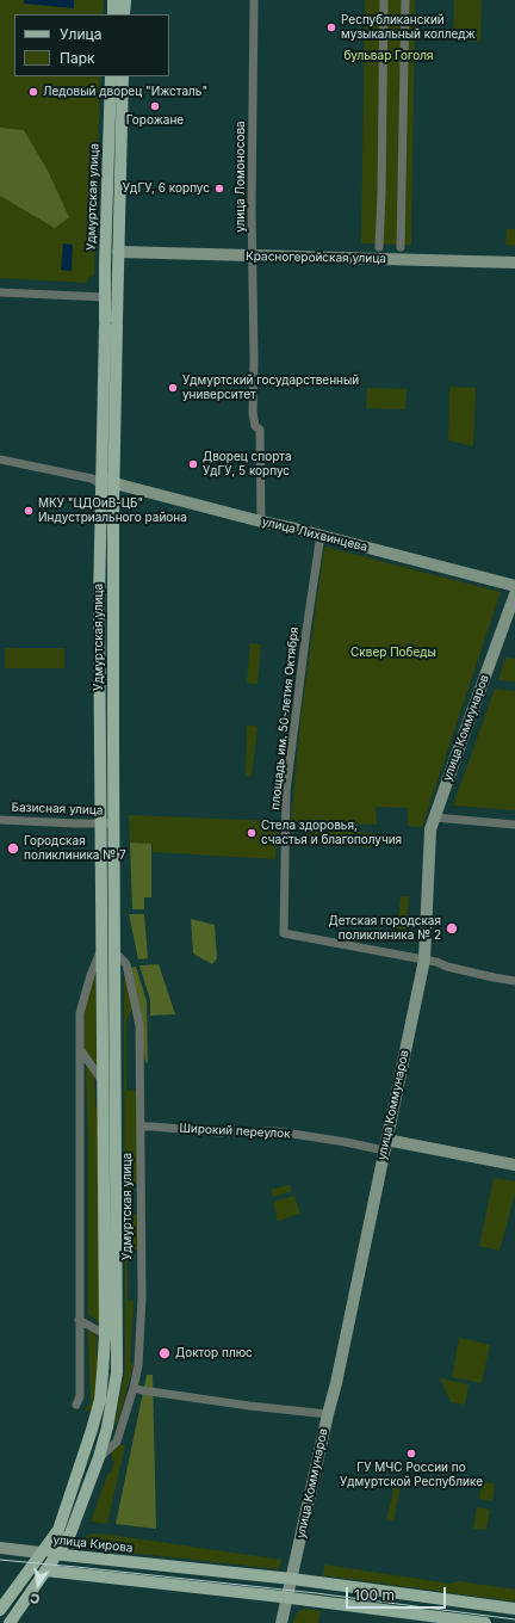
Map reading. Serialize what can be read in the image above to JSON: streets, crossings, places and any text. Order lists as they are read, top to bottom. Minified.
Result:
{"streets":{"main road":["Удмуртская улица","улица Кирова"],"street":["улица Ломоносова","Красногеройская улица","улица Лихвинцева","площадь им. 50-летия Октября","улица Коммунаров","Базисная улица","Широкий переулок"]},"crossings":[["улица Ломоносова","Красногеройская улица"],["улица Ломоносова","улица Лихвинцева"],["Удмуртская улица","Красногеройская улица"],["Удмуртская улица","улица Лихвинцева"],["Удмуртская улица","Базисная улица"],["Удмуртская улица","Широкий переулок"],["Удмуртская улица","улица Кирова"],["улица Лихвинцева","площадь им. 50-летия Октября"],["площадь им. 50-летия Октября","улица Коммунаров"],["улица Коммунаров","Широкий переулок"],["улица Коммунаров","улица Кирова"]],"parks":["бульвар Гоголя","Сквер Победы"],"places":["Республиканский музыкальный колледж","Ледовый дворец \"Ижсталь\"","Горожане","УдГУ, 6 корпус","Удмуртский государственный университет","Дворец спорта УдГУ, 5 корпус","МКУ \"ЦДОиВ-ЦБ\" Индустриального района","Стела здоровья, счастья и благополучия","Городская поликлиника № 7","Детская городская поликлиника № 2","Доктор плюс","ГУ МЧС России по Удмуртской Республике"],"legend":["Улица","Парк"],"scale_bar":"100 m","north":"bottom"}
